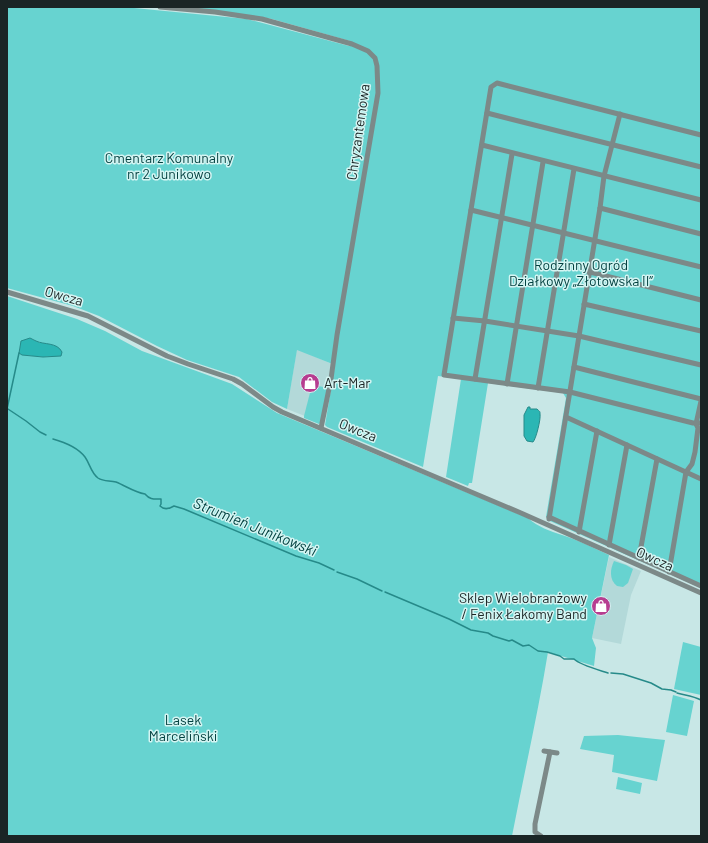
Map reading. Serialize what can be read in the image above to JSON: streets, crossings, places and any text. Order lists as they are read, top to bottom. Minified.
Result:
{"streets":{"street":["Chryzantemowa","Owcza"]},"crossings":[["Chryzantemowa","Owcza"]],"water":["Strumień Junikowski"],"parks":["Cmentarz Komunalny nr 2 Junikowo","Rodzinny Ogród Działkowy „Złotowska II”","Lasek Marceliński"],"places":{"shop":["Art-Mar","Sklep Wielobranżowy / Fenix Łakomy Band"]}}
